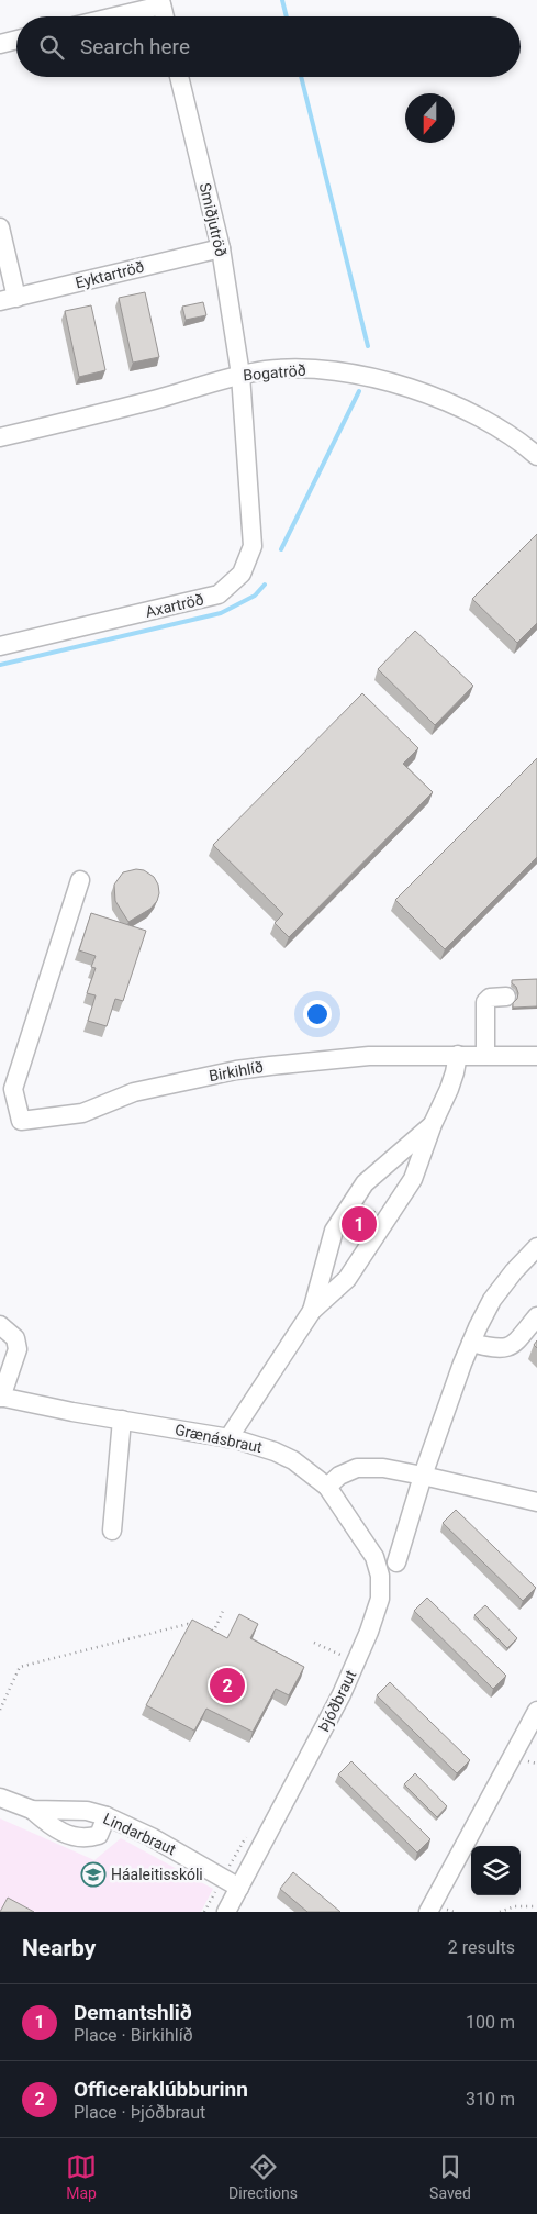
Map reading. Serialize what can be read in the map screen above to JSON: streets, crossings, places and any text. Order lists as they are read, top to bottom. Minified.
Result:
{"streets":{"street":["Smiðjutröð","Eyktartröð","Bogatröð","Axartröð","Birkihlíð","Grænásbraut","Þjóðbraut","Lindarbraut"]},"crossings":[["Smiðjutröð","Eyktartröð"],["Smiðjutröð","Bogatröð"],["Smiðjutröð","Axartröð"],["Bogatröð","Axartröð"],["Grænásbraut","Þjóðbraut"],["Þjóðbraut","Lindarbraut"]],"places":{"school or university":["Háaleitisskóli"]},"north":"bottom","page":{"search":"Search here","pins":["1","2"],"heading":["Nearby","2 results"],"list":[{"mark":"1","name":"Demantshlið","note":"Place · Birkihlíð","value":"100 m"},{"mark":"2","name":"Officeraklúbburinn","note":"Place · Þjóðbraut","value":"310 m"}],"nav":["Map","Directions","Saved"]}}
